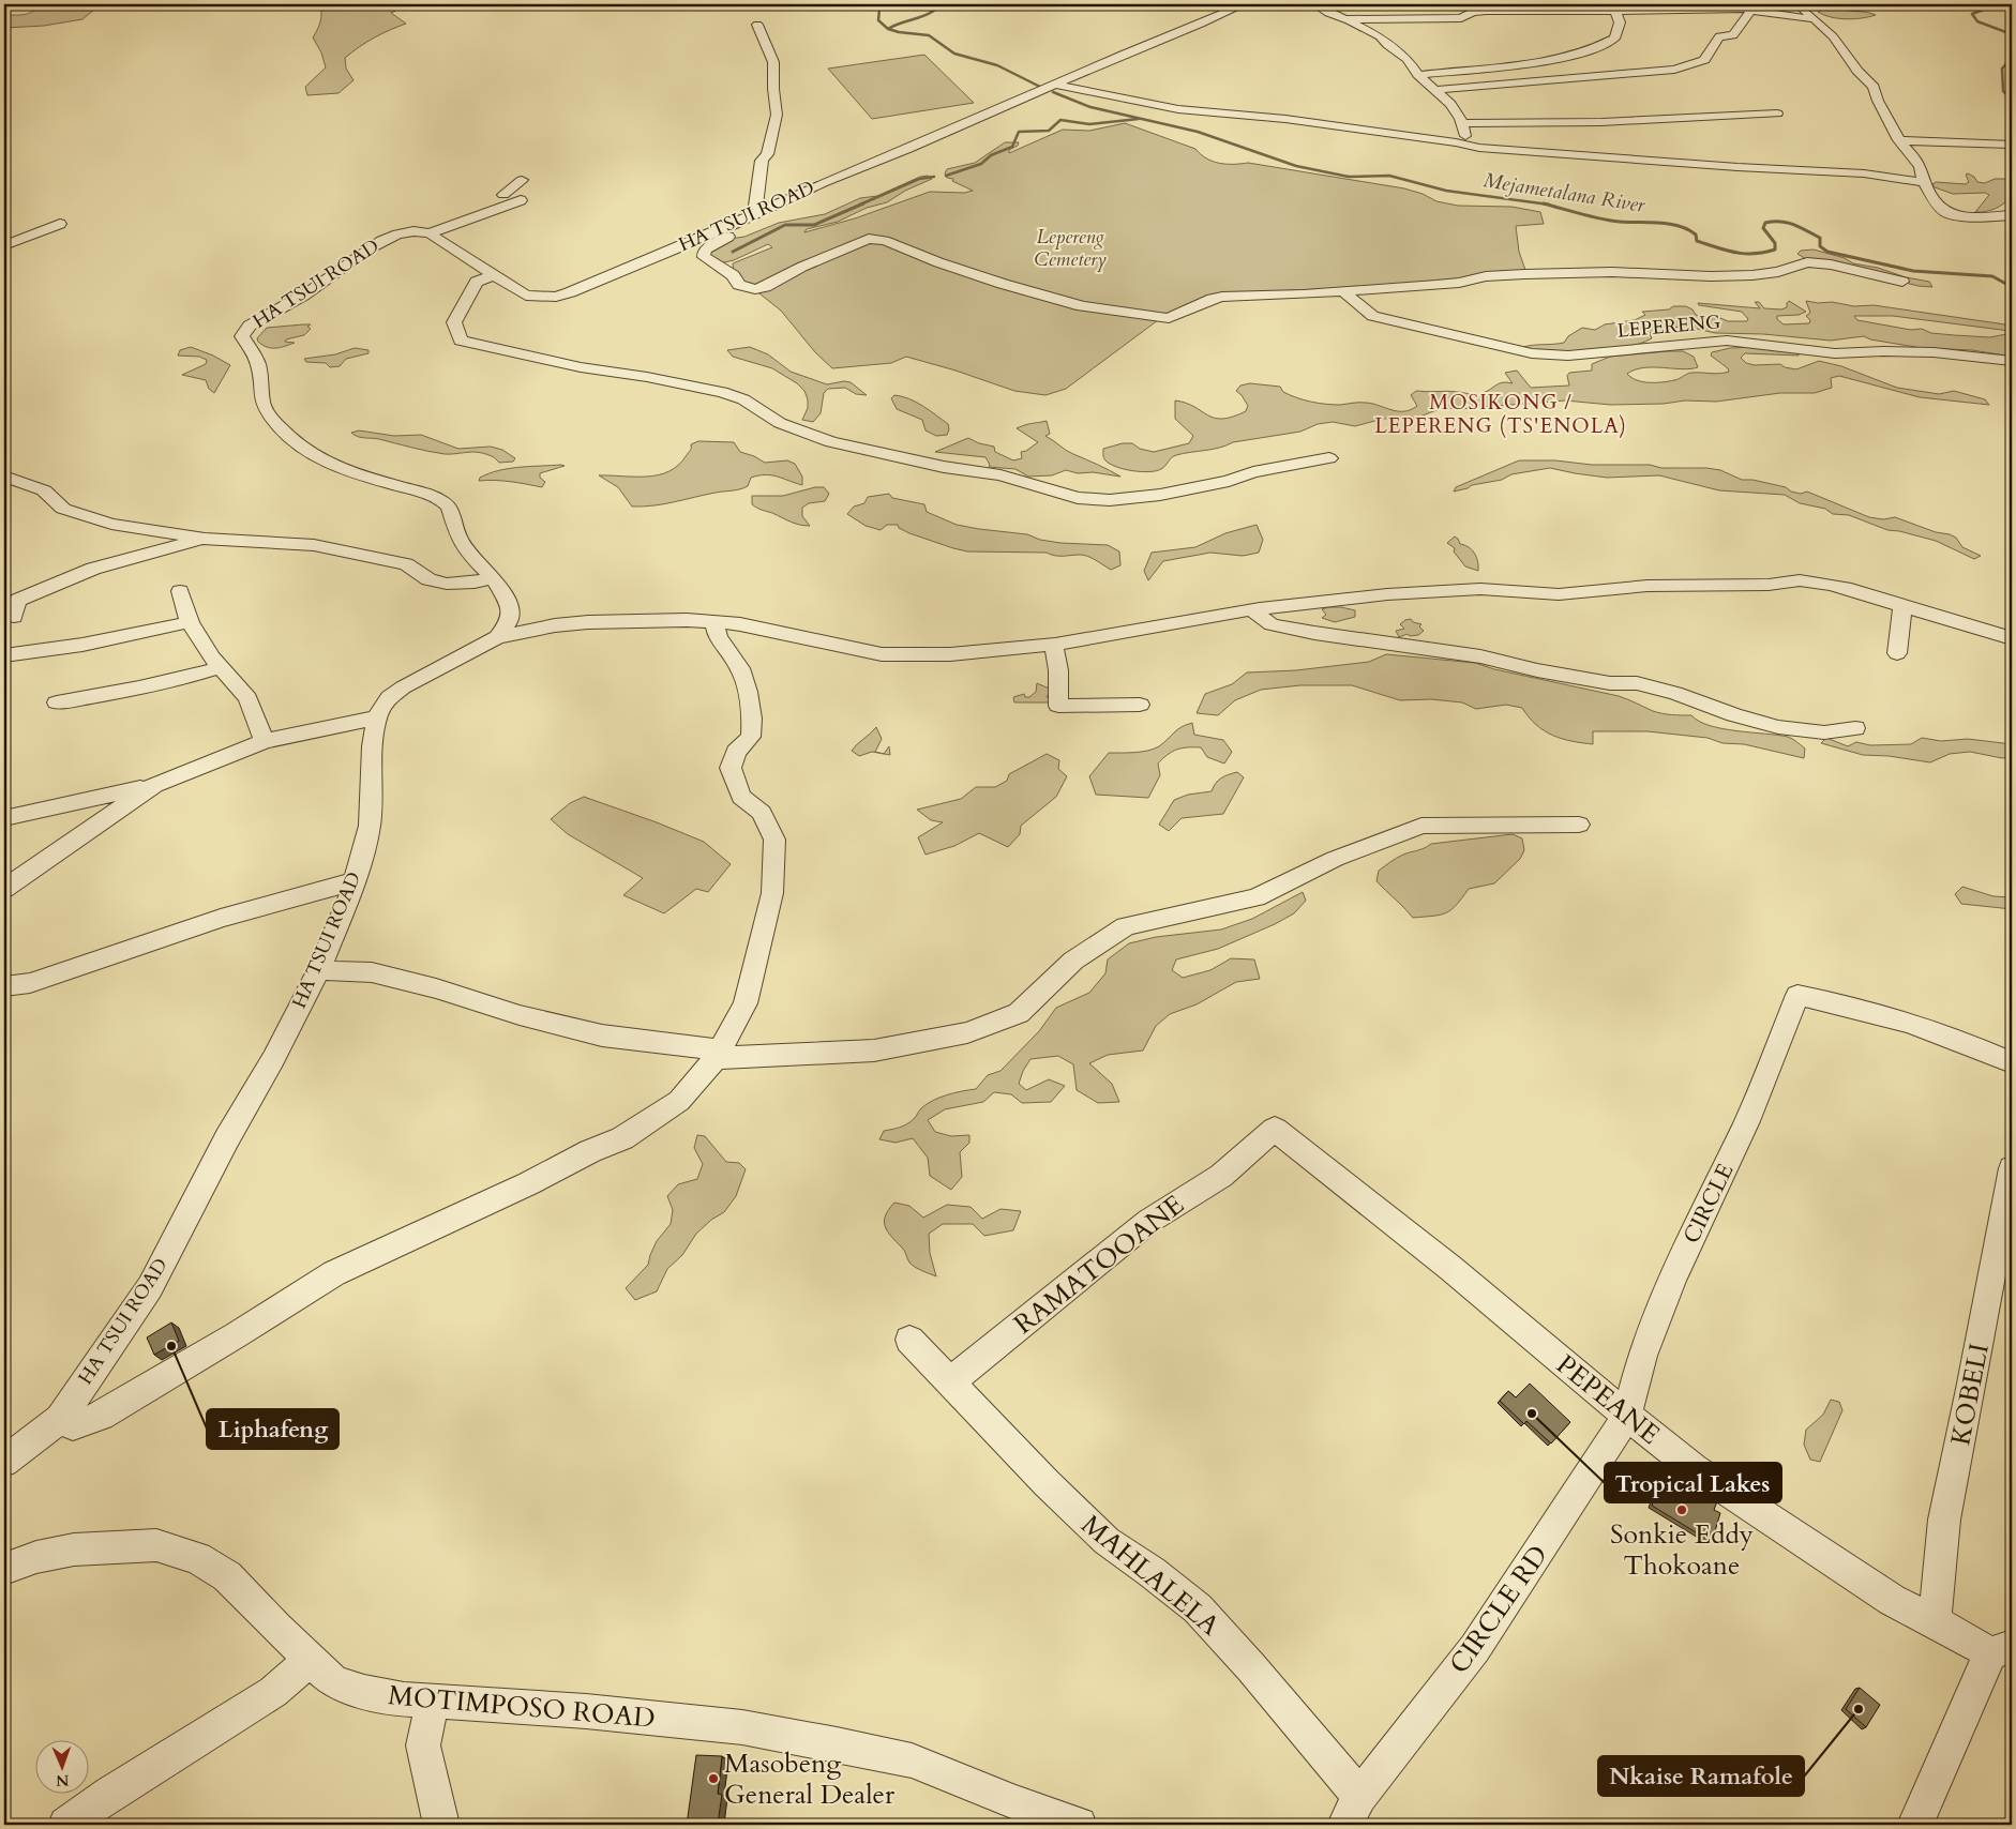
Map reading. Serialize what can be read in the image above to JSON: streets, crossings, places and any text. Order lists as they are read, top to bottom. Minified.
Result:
{"streets":{"street":["HA TSUI ROAD","LEPERENG","CIRCLE","RAMATOOANE","KOBELI","PEPEANE","MAHLALELA","CIRCLE RD","MOTIMPOSO ROAD"]},"crossings":[["CIRCLE","PEPEANE"],["CIRCLE","CIRCLE RD"],["RAMATOOANE","PEPEANE"],["RAMATOOANE","MAHLALELA"],["KOBELI","PEPEANE"],["PEPEANE","CIRCLE RD"],["MAHLALELA","CIRCLE RD"]],"districts":["MOSIKONG / LEPERENG (TS'ENOLA)"],"water":["Mejametalana River"],"parks":["Lepereng Cemetery"],"places":["Liphafeng","Tropical Lakes","Sonkie Eddy Thokoane","Nkaise Ramafole","Masobeng General Dealer"],"north":"bottom"}
